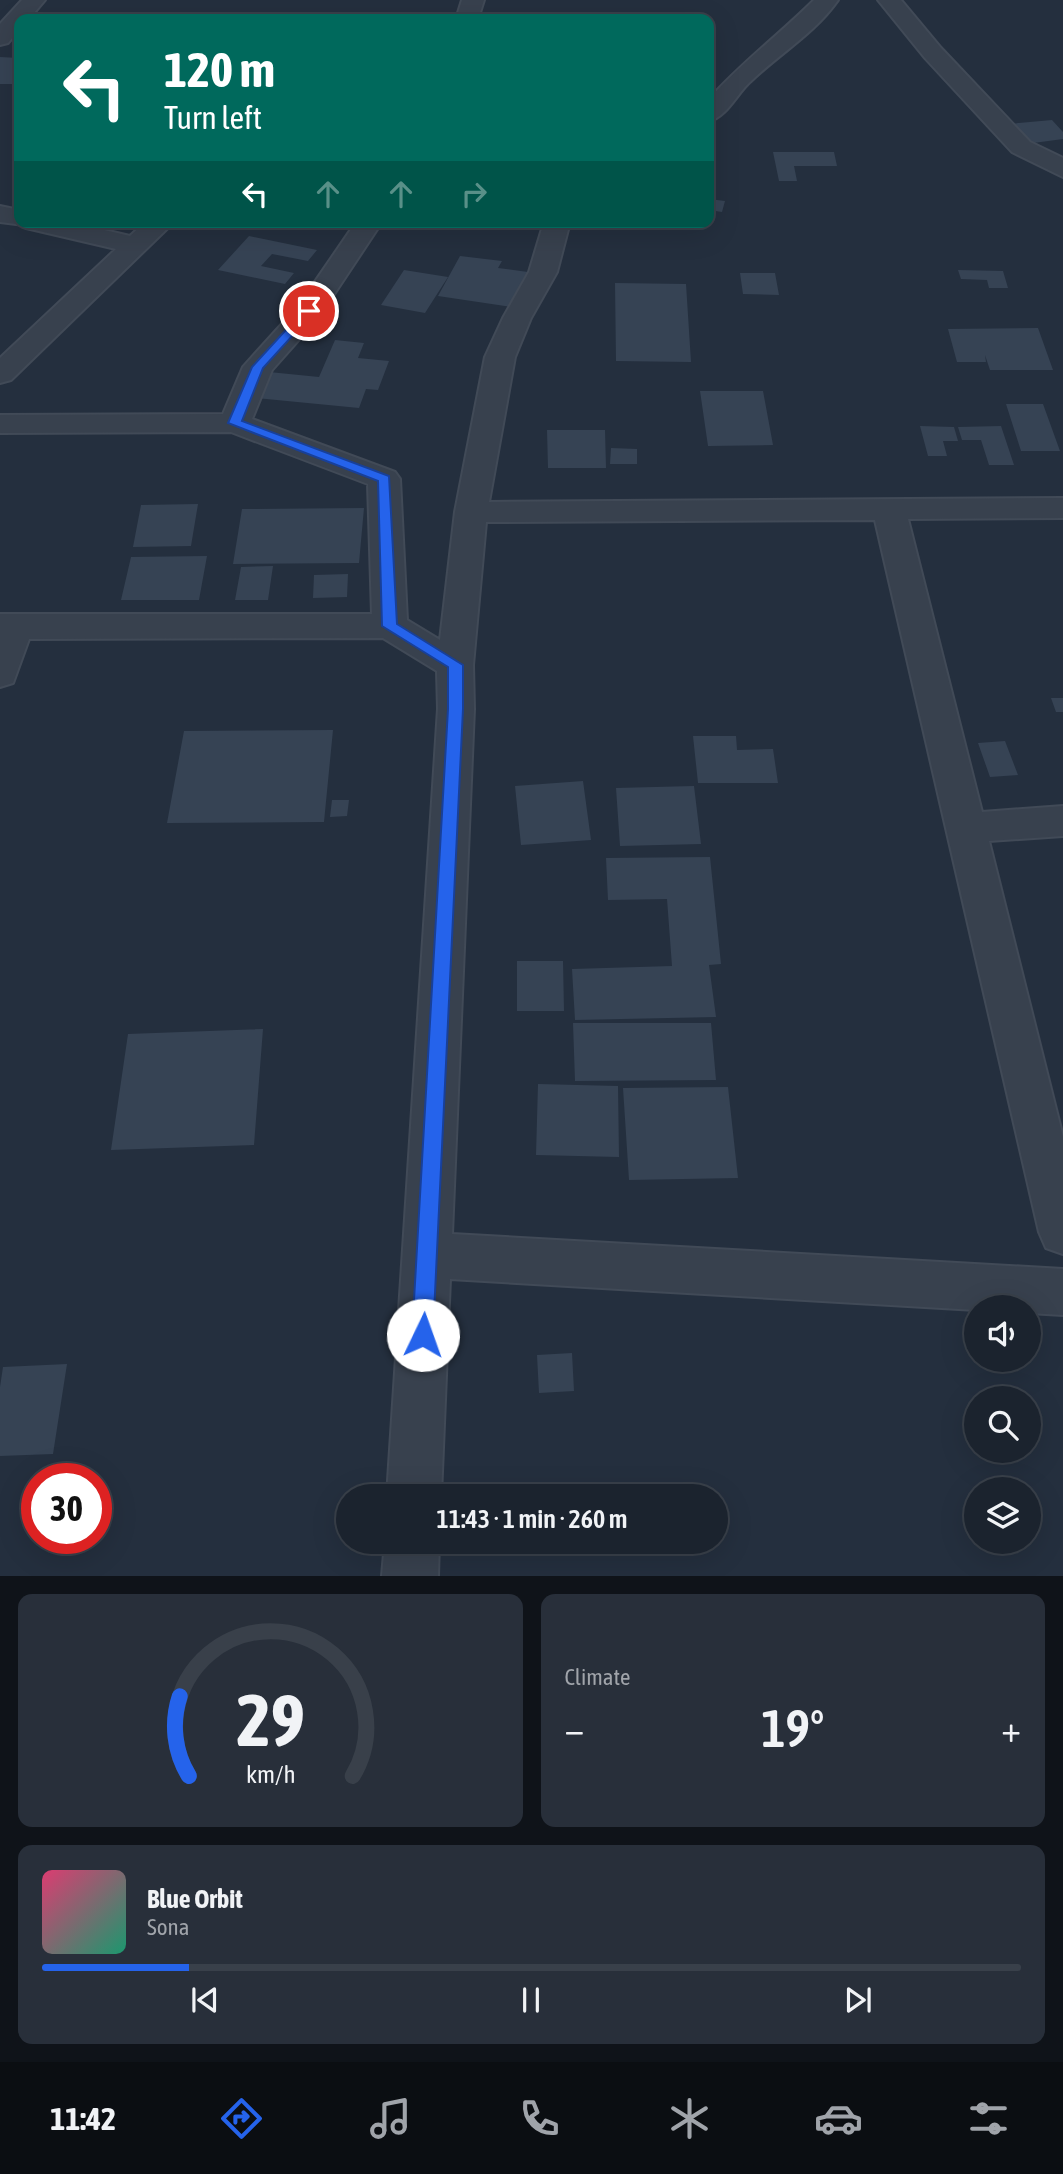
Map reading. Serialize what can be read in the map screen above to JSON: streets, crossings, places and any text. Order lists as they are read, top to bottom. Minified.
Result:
{"page":{"turn":["120 m","Turn left"],"limit":"30","trip":"11:43 · 1 min · 260 m","tile":"Climate","heat":["−","19°","+"],"song":["Blue Orbit","Sona"],"tabs":"11:42","gauge":["29","km/h"]}}
